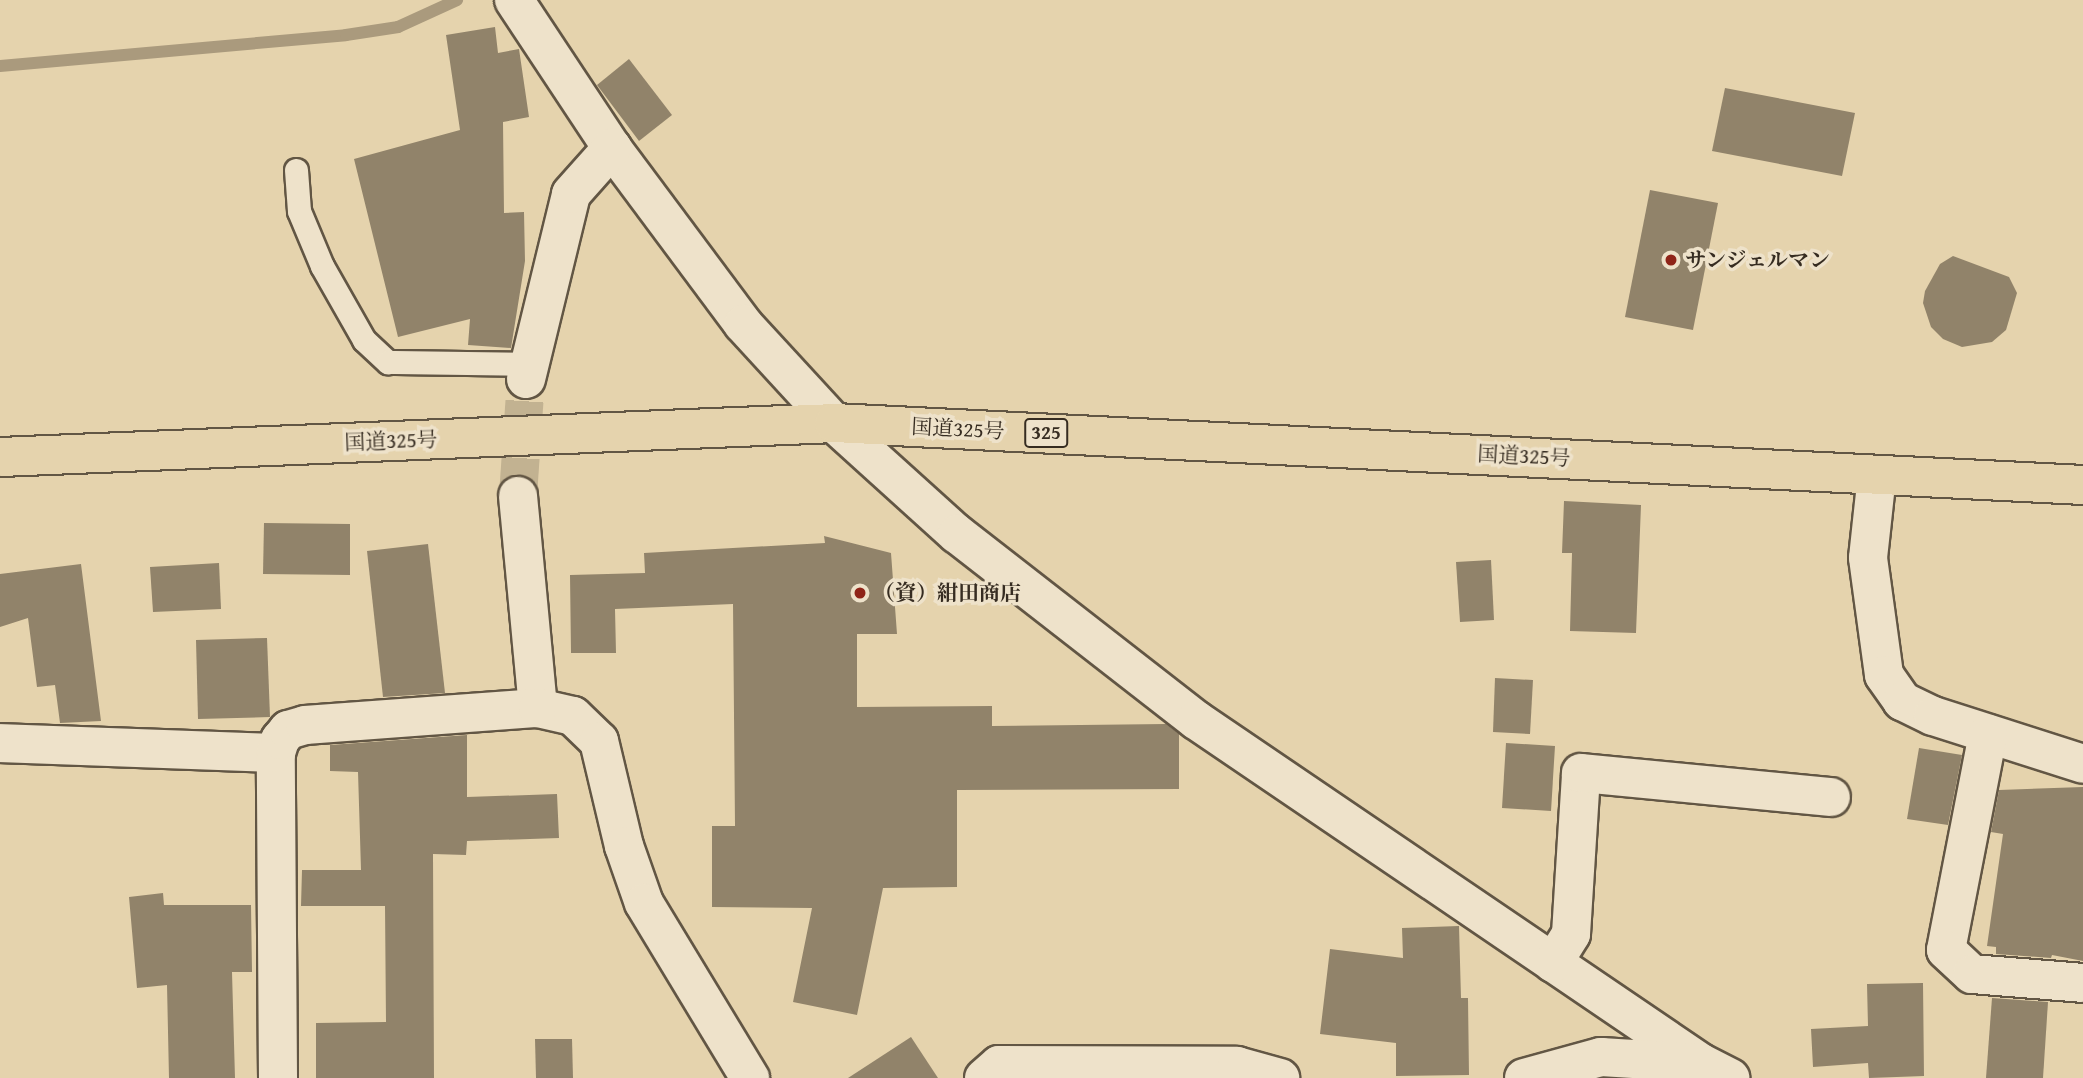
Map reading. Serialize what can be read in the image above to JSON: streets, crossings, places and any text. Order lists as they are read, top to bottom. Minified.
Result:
{"streets":{"highway":["国道325号","325"]},"places":["サンジェルマン","（資）紺田商店"]}
